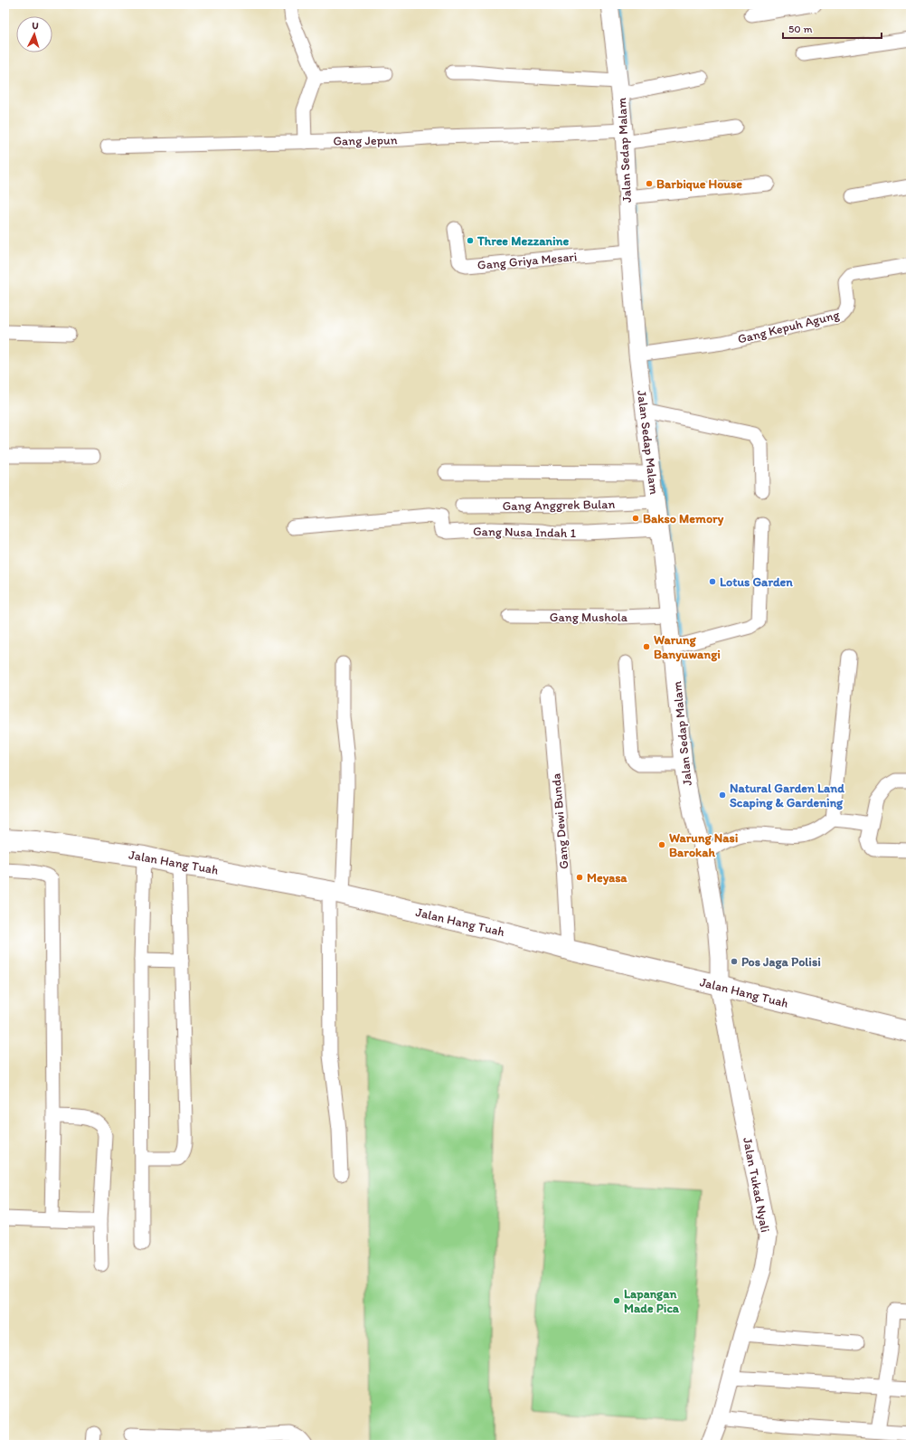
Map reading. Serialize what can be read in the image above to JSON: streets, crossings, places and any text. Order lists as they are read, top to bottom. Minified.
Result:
{"streets":{"main road":["Jalan Hang Tuah"],"street":["Gang Jepun","Jalan Sedap Malam","Gang Griya Mesari","Gang Kepuh Agung","Gang Anggrek Bulan","Gang Nusa Indah 1","Gang Mushola","Gang Dewi Bunda","Jalan Tukad Nyali"]},"crossings":[["Gang Jepun","Jalan Sedap Malam"],["Jalan Sedap Malam","Gang Griya Mesari"],["Jalan Sedap Malam","Gang Kepuh Agung"],["Jalan Sedap Malam","Gang Anggrek Bulan"],["Jalan Sedap Malam","Gang Nusa Indah 1"],["Jalan Sedap Malam","Gang Mushola"],["Jalan Sedap Malam","Jalan Hang Tuah"],["Jalan Sedap Malam","Jalan Tukad Nyali"],["Gang Dewi Bunda","Jalan Hang Tuah"],["Jalan Hang Tuah","Jalan Tukad Nyali"]],"places":["Barbique House","Three Mezzanine","Bakso Memory","Lotus Garden","Warung Banyuwangi","Natural Garden Land Scaping & Gardening","Warung Nasi Barokah","Meyasa","Pos Jaga Polisi","Lapangan Made Pica"],"scale_bar":"50 m","north":"top"}
